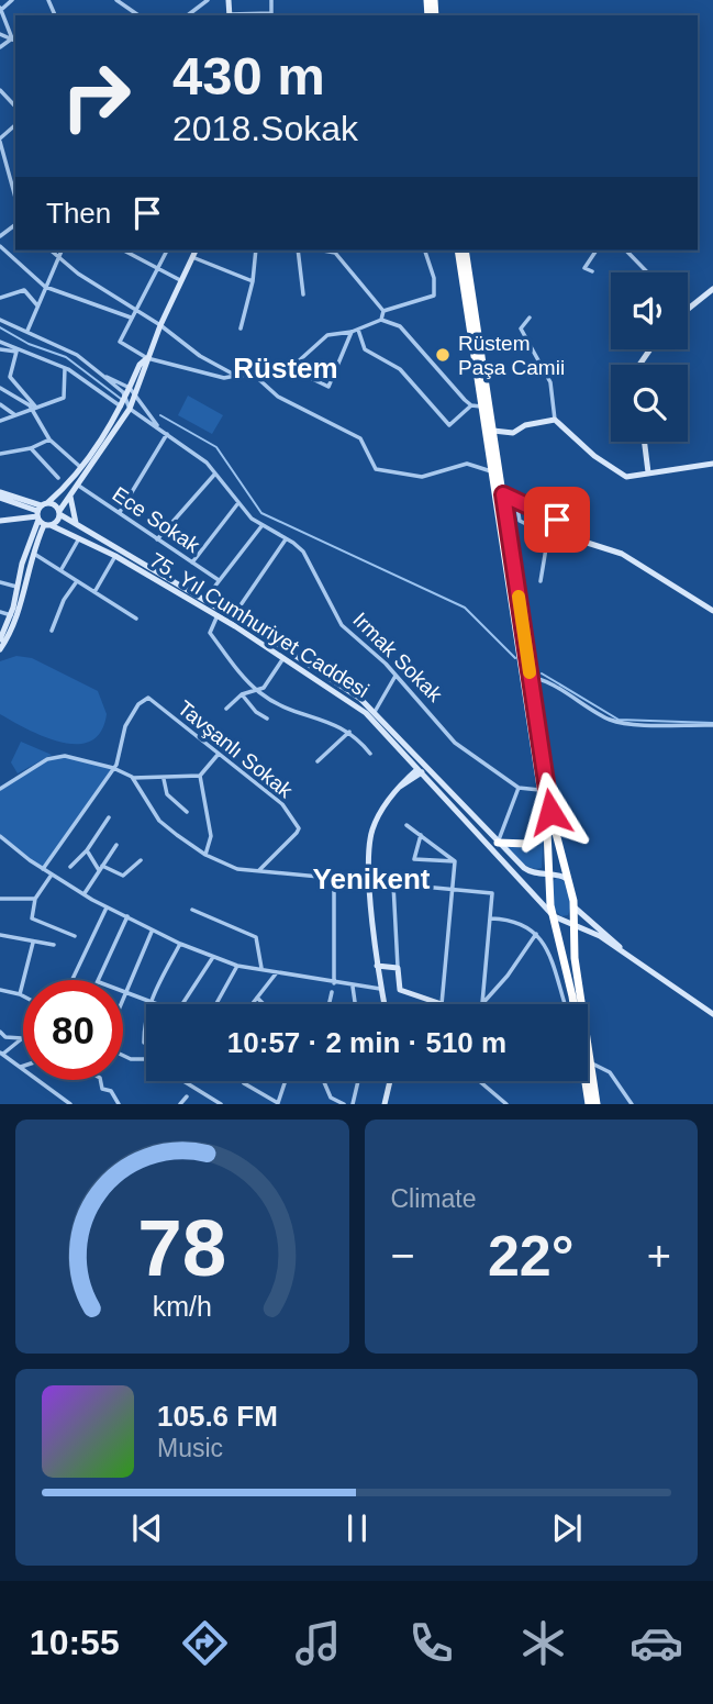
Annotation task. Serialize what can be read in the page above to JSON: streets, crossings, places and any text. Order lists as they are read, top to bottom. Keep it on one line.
{"streets":{"street":["Ece Sokak","75. Yıl Cumhuriyet Caddesi","Irmak Sokak","Tavşanlı Sokak"]},"districts":["Rüstem","Yenikent"],"places":["Rüstem Paşa Camii"],"page":{"turn":["430 m","2018.Sokak"],"then":"Then","limit":"80","trip":"10:57 · 2 min · 510 m","tile":"Climate","heat":["−","22°","+"],"song":["105.6 FM","Music"],"tabs":"10:55","gauge":["78","km/h"]}}
